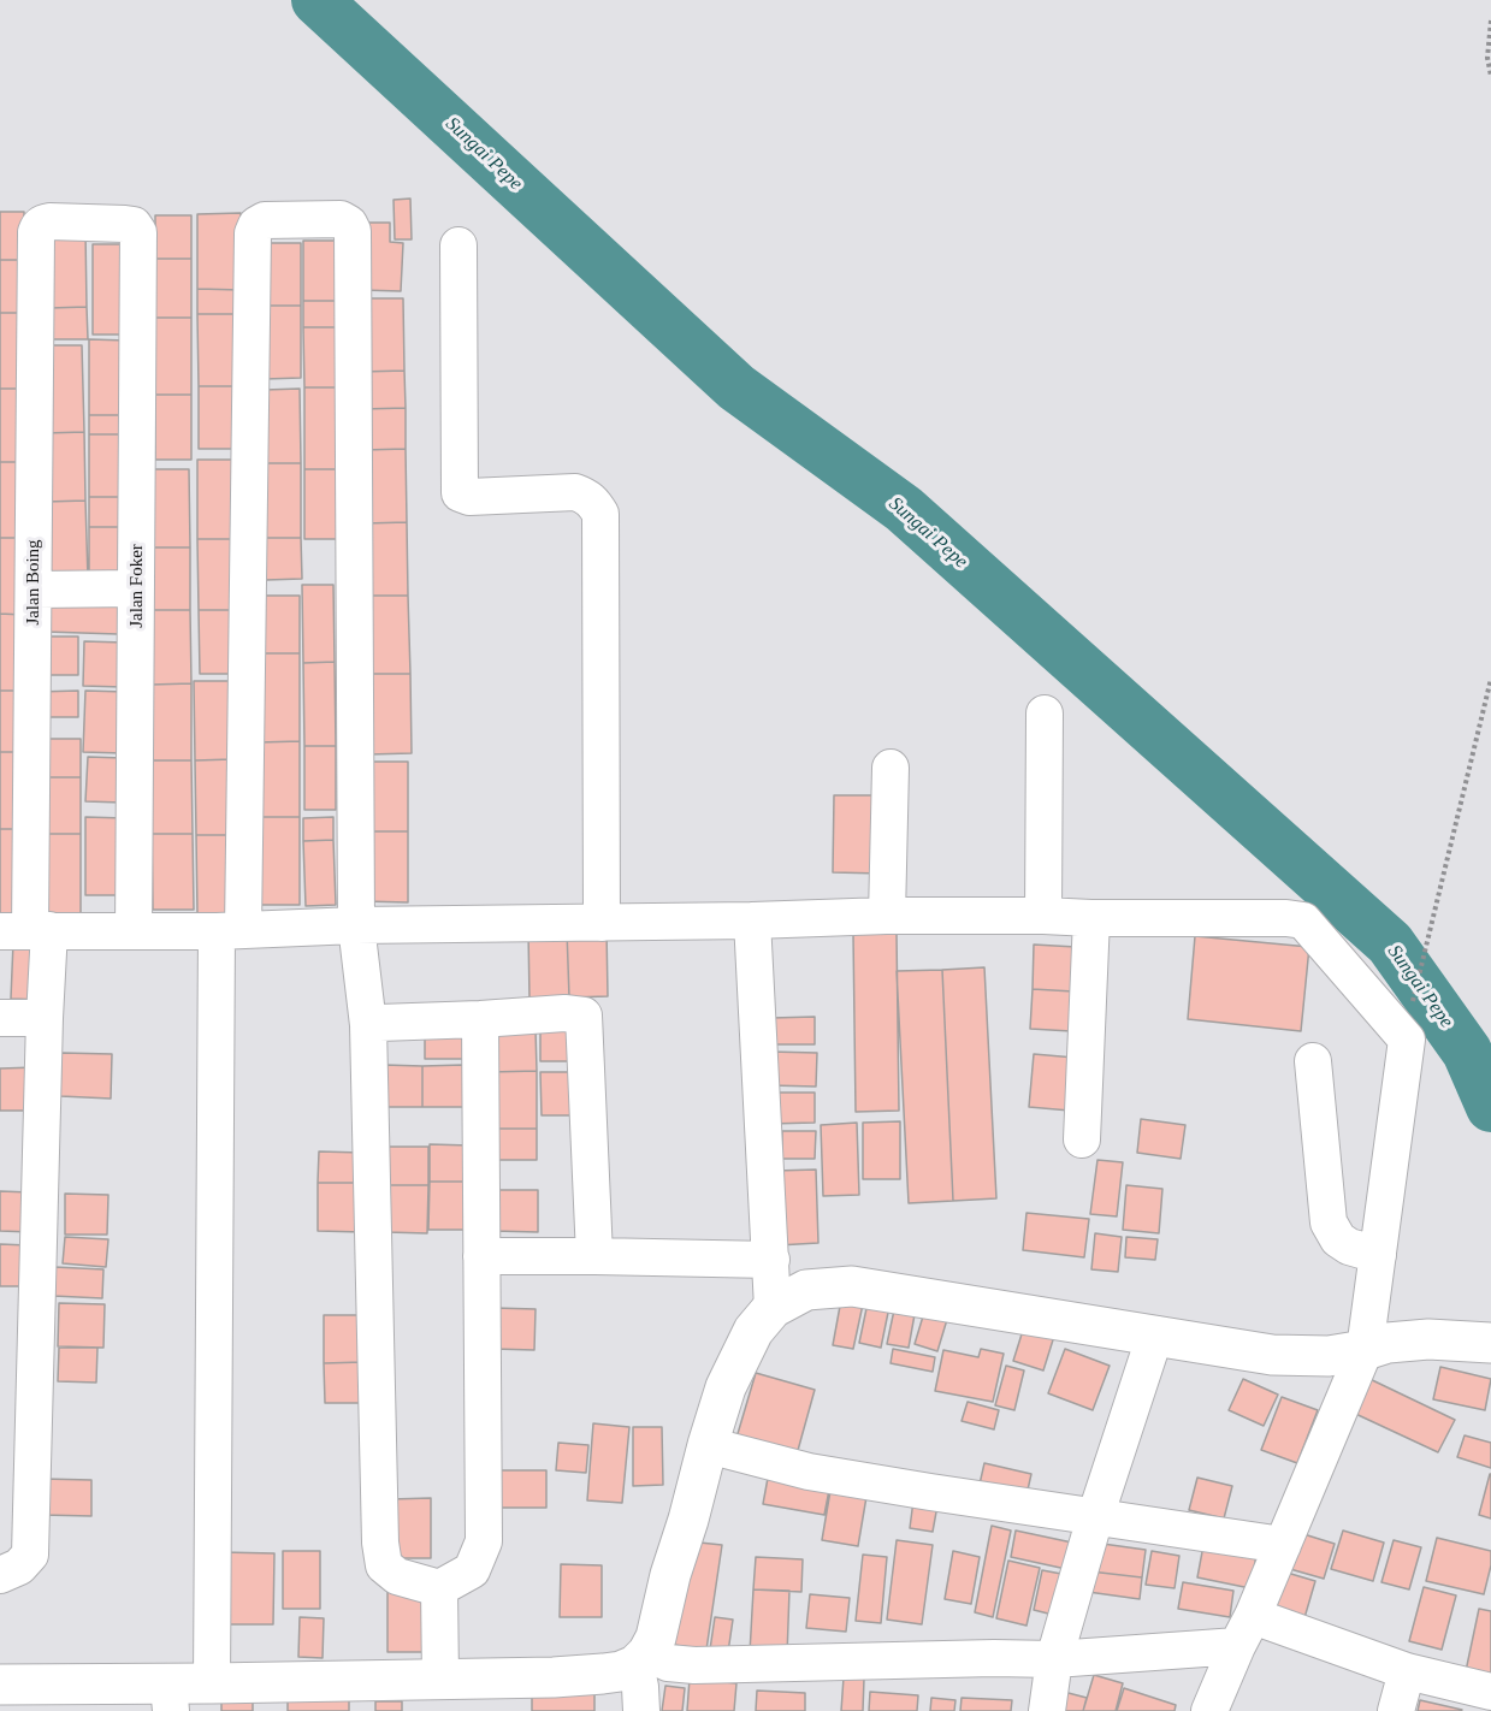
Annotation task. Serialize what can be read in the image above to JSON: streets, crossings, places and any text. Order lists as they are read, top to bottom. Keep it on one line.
{"streets":{"street":["Jalan Boing","Jalan Foker"]},"crossings":[["Jalan Boing","Jalan Foker"]],"water":["Sungai Pepe"]}
